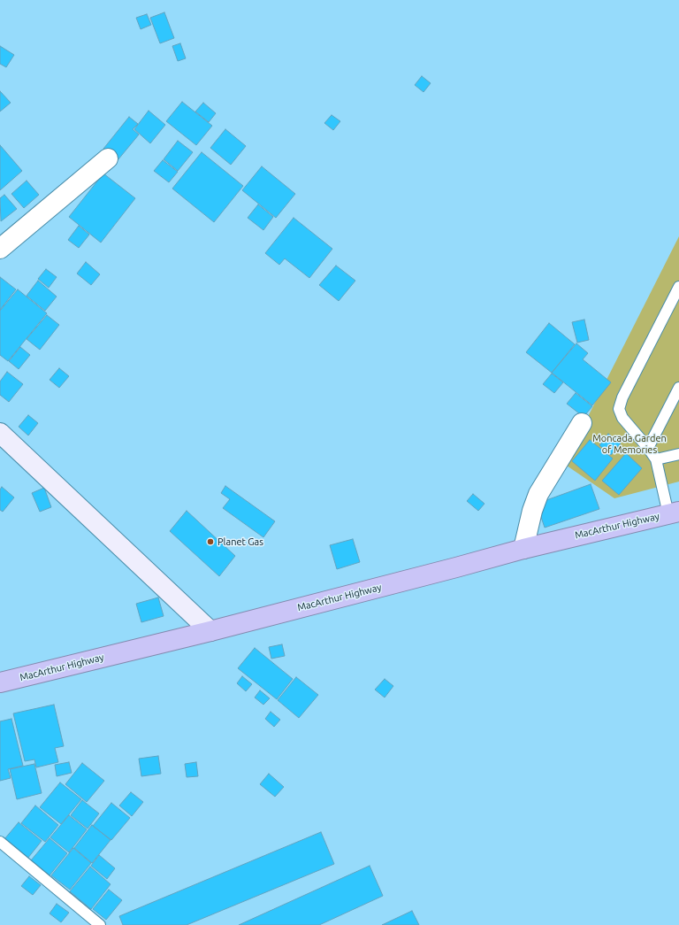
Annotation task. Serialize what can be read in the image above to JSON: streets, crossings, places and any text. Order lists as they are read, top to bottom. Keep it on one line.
{"streets":{"highway":["MacArthur Highway"]},"parks":["Moncada Garden of Memories"],"places":["Planet Gas"]}
